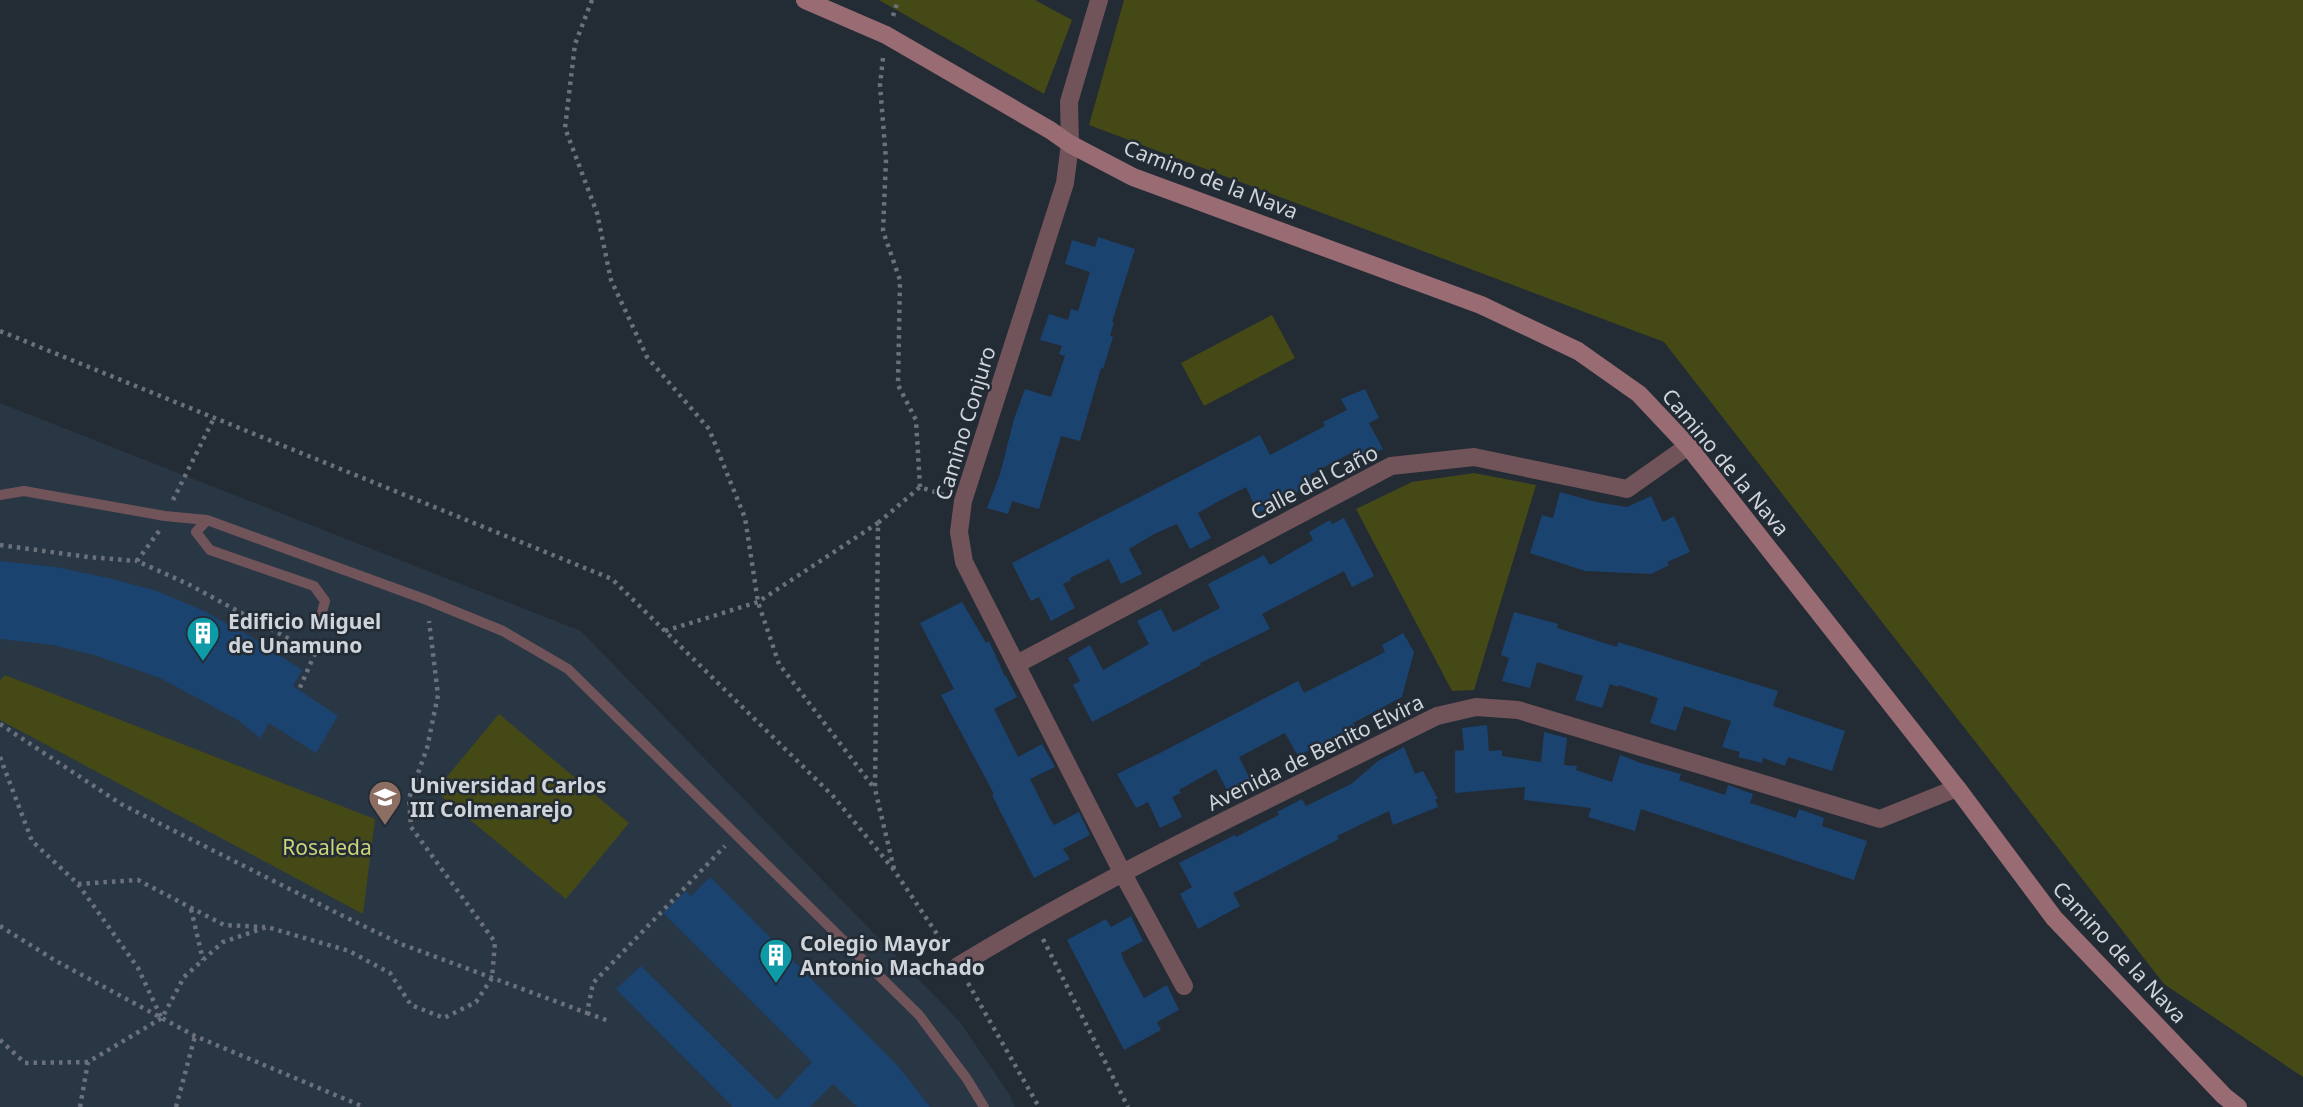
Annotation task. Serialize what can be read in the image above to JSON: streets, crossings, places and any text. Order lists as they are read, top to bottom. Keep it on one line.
{"streets":{"street":["Camino de la Nava","Camino Conjuro","Calle del Caño","Avenida de Benito Elvira"]},"crossings":[["Camino de la Nava","Camino Conjuro"],["Camino de la Nava","Calle del Caño"],["Camino de la Nava","Avenida de Benito Elvira"],["Camino Conjuro","Calle del Caño"],["Camino Conjuro","Avenida de Benito Elvira"]],"parks":["Rosaleda"],"places":{"building":["Edificio Miguel de Unamuno","Colegio Mayor Antonio Machado"],"school or university":["Universidad Carlos III Colmenarejo"]}}
